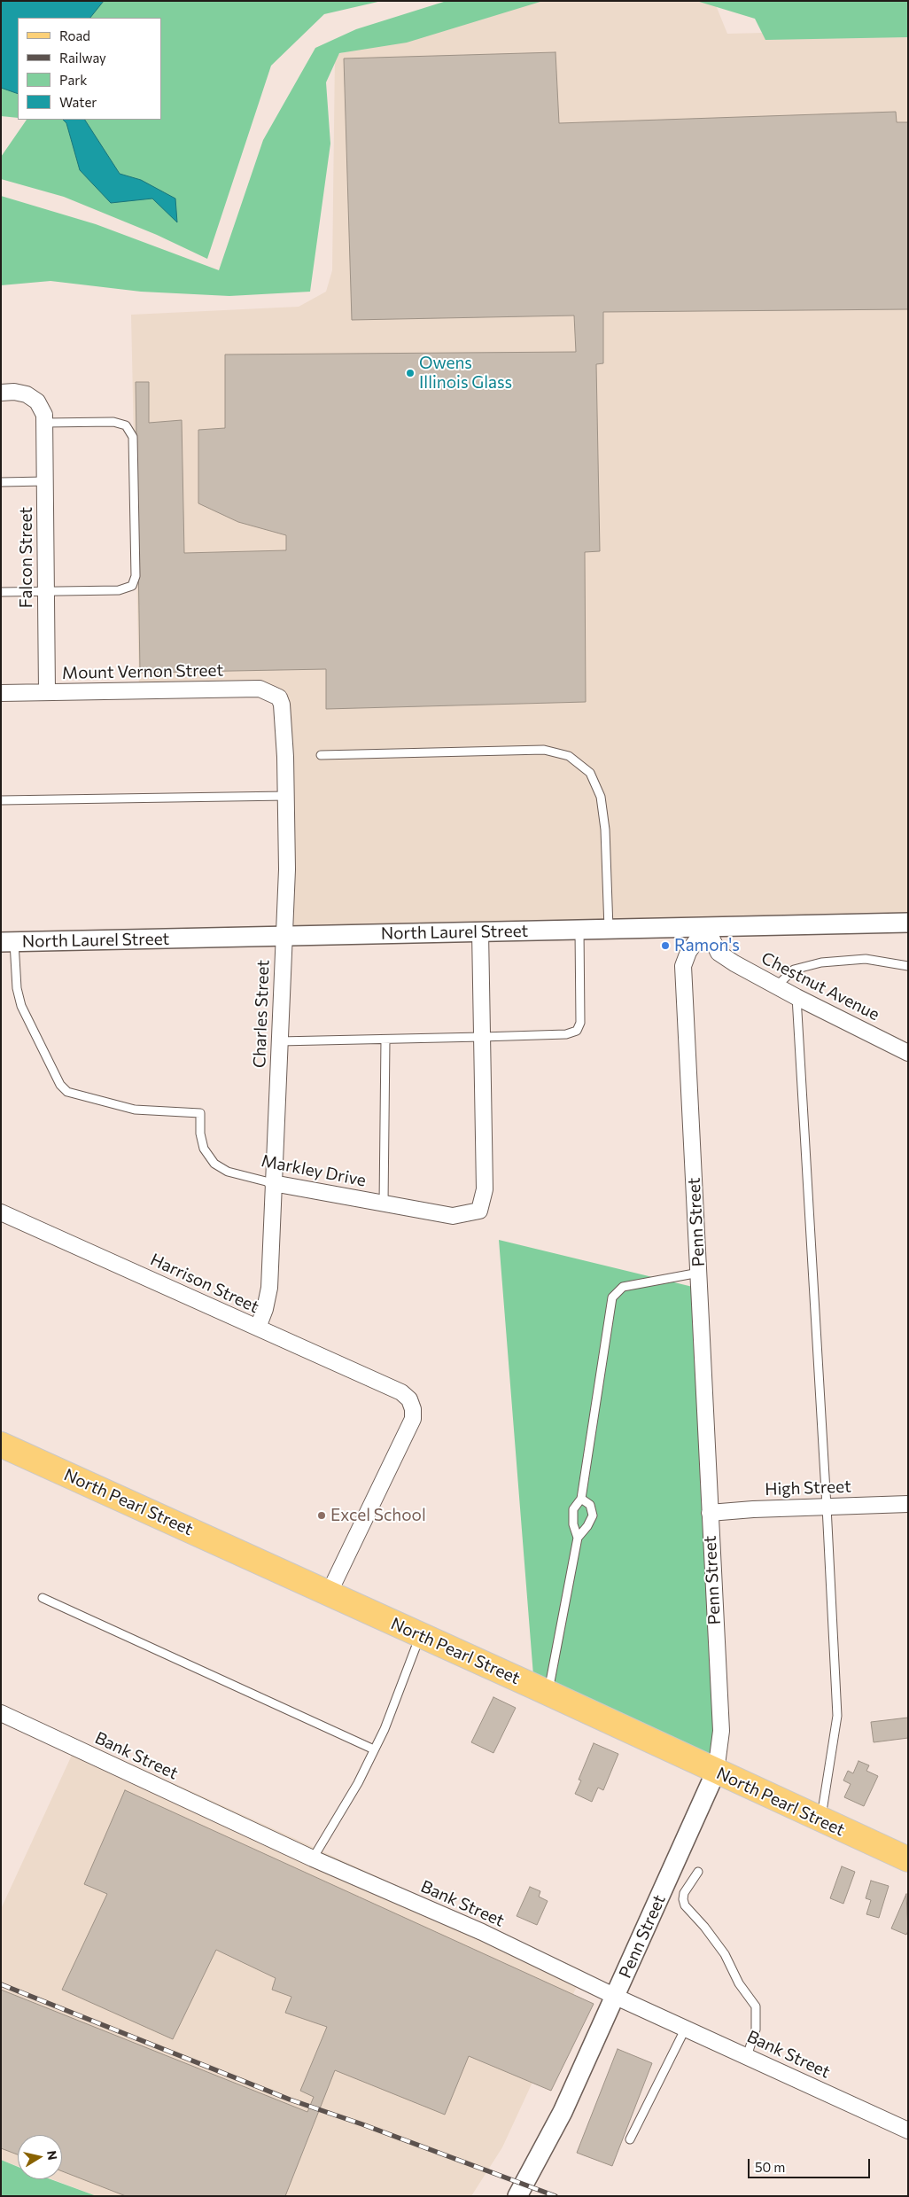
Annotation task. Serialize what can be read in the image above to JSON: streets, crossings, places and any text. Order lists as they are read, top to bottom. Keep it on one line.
{"streets":{"main road":["North Pearl Street"],"street":["Falcon Street","Mount Vernon Street","North Laurel Street","Chestnut Avenue","Charles Street","Markley Drive","Penn Street","Harrison Street","High Street","Bank Street"]},"crossings":[["Falcon Street","Mount Vernon Street"],["Mount Vernon Street","Charles Street"],["North Laurel Street","Chestnut Avenue"],["North Laurel Street","Charles Street"],["North Laurel Street","Markley Drive"],["North Laurel Street","Penn Street"],["Chestnut Avenue","Penn Street"],["Charles Street","Markley Drive"],["Charles Street","Harrison Street"],["Penn Street","High Street"],["Penn Street","North Pearl Street"],["Penn Street","Bank Street"],["Harrison Street","North Pearl Street"]],"places":["Owens Illinois Glass","Ramon's","Excel School"],"legend":["Road","Railway","Park","Water"],"scale_bar":"50 m","north":"right"}
